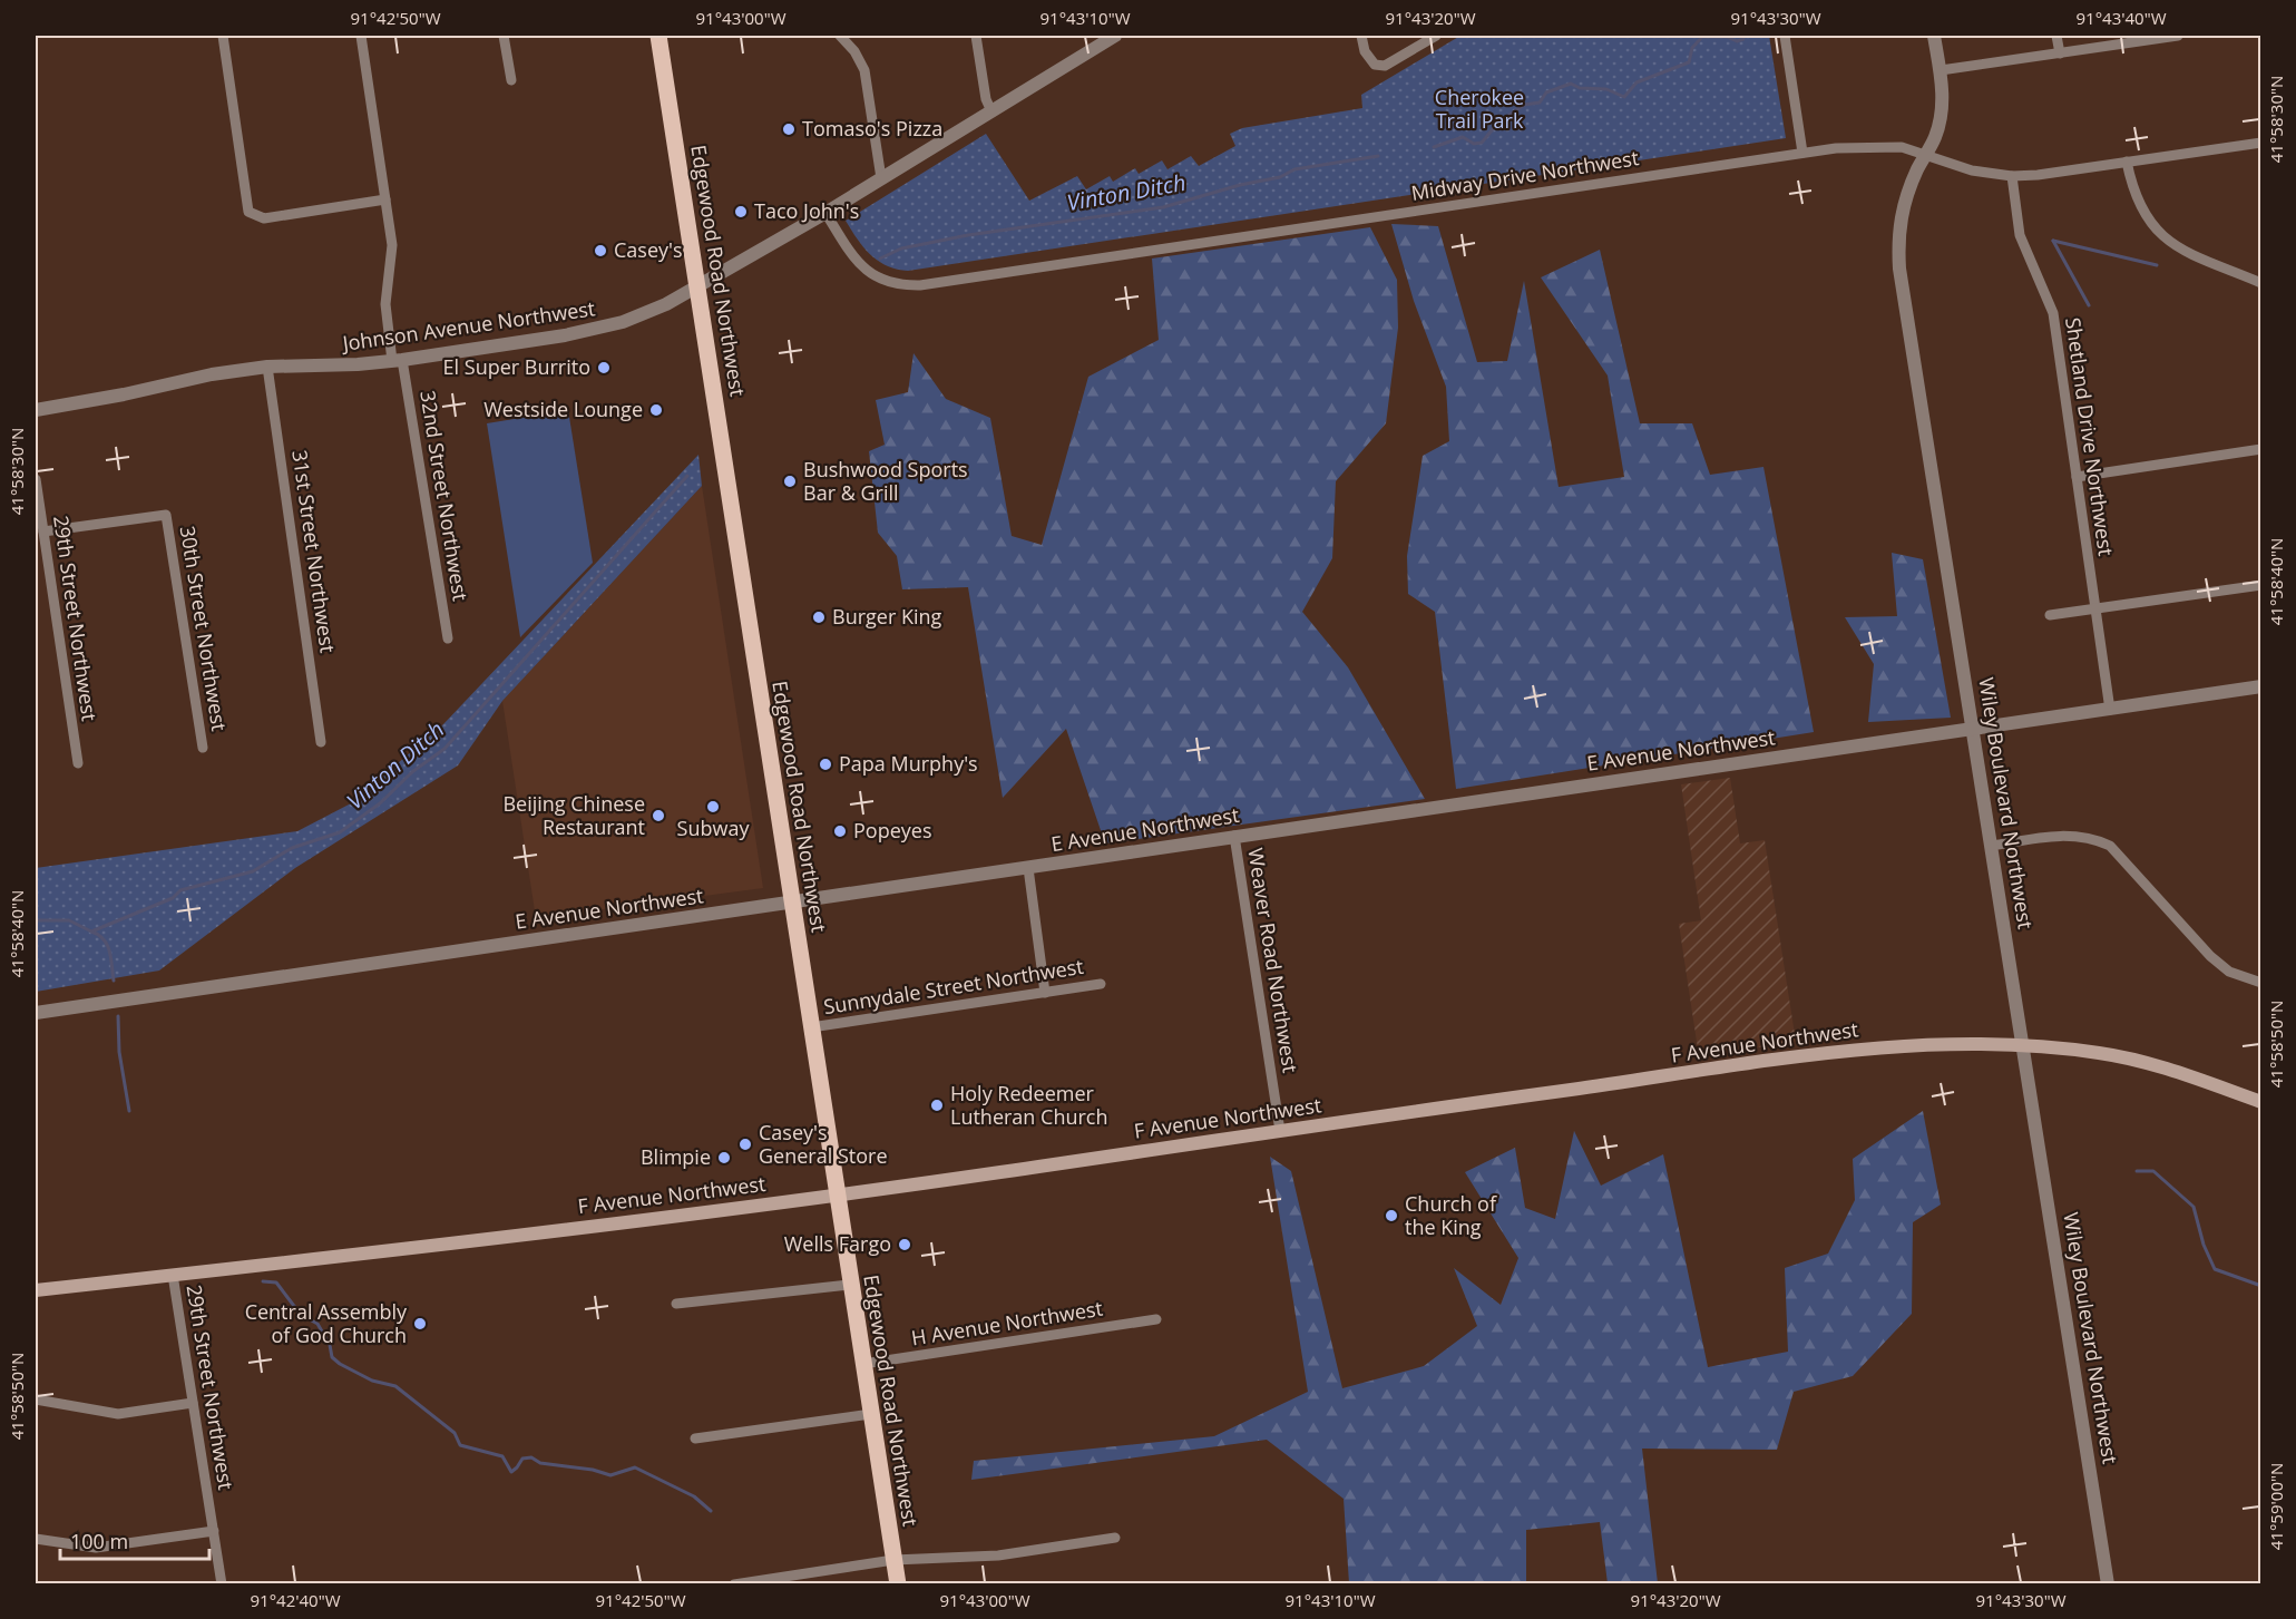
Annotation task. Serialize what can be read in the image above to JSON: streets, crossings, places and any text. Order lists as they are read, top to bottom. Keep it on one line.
{"streets":{"main road":["Edgewood Road Northwest","F Avenue Northwest"],"street":["Midway Drive Northwest","Johnson Avenue Northwest","Shetland Drive Northwest","32nd Street Northwest","31st Street Northwest","29th Street Northwest","30th Street Northwest","E Avenue Northwest","Wiley Boulevard Northwest","Weaver Road Northwest","Sunnydale Street Northwest","H Avenue Northwest"]},"crossings":[["Midway Drive Northwest","Johnson Avenue Northwest"],["Midway Drive Northwest","Shetland Drive Northwest"],["Midway Drive Northwest","Wiley Boulevard Northwest"],["Edgewood Road Northwest","Johnson Avenue Northwest"],["Edgewood Road Northwest","E Avenue Northwest"],["Edgewood Road Northwest","Sunnydale Street Northwest"],["Edgewood Road Northwest","F Avenue Northwest"],["Edgewood Road Northwest","H Avenue Northwest"],["Johnson Avenue Northwest","32nd Street Northwest"],["Johnson Avenue Northwest","31st Street Northwest"],["Shetland Drive Northwest","E Avenue Northwest"],["29th Street Northwest","30th Street Northwest"],["29th Street Northwest","F Avenue Northwest"],["E Avenue Northwest","Wiley Boulevard Northwest"],["E Avenue Northwest","Weaver Road Northwest"],["Wiley Boulevard Northwest","F Avenue Northwest"],["Weaver Road Northwest","F Avenue Northwest"]],"water":["Vinton Ditch"],"parks":["Cherokee Trail Park"],"places":["Tomaso's Pizza","Taco John's","Casey's","El Super Burrito","Westside Lounge","Bushwood Sports Bar & Grill","Burger King","Papa Murphy's","Subway","Beijing Chinese Restaurant","Popeyes","Holy Redeemer Lutheran Church","Casey's General Store","Blimpie","Church of the King","Wells Fargo","Central Assembly of God Church"],"scale_bar":"100 m","coordinates":["91°42'50\"W","91°43'00\"W","91°43'10\"W","91°43'20\"W","91°43'30\"W","91°43'40\"W","41°58'30\"N","41°58'40\"N","41°58'50\"N","41°59'00\"N","91°42'40\"W"]}
